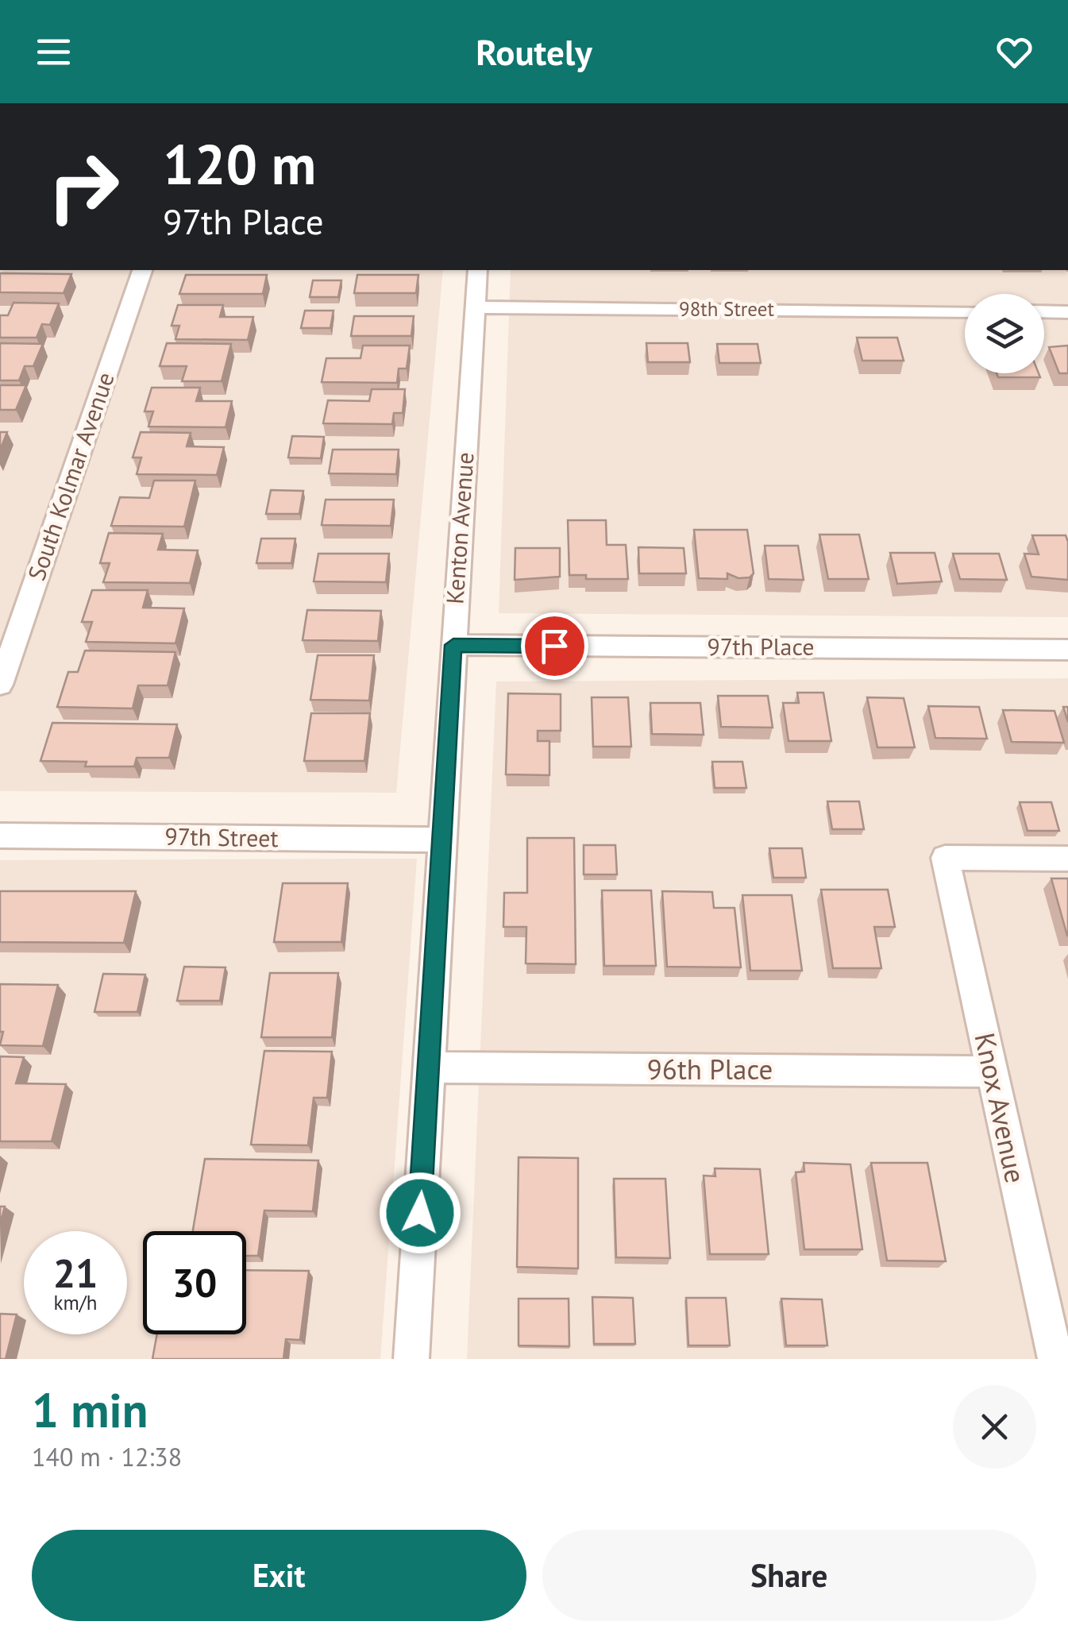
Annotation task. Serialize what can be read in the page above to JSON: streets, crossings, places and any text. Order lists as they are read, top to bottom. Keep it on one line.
{"streets":{"street":["98th Street","South Kolmar Avenue","Kenton Avenue","97th Place","97th Street","96th Place","Knox Avenue"]},"crossings":[["98th Street","Kenton Avenue"],["Kenton Avenue","97th Place"],["Kenton Avenue","97th Street"],["Kenton Avenue","96th Place"],["96th Place","Knox Avenue"]],"page":{"header":"Routely","turn":["120 m","97th Place"],"speed":"21 km/h","limit":"30","heading":["1 min","140 m · 12:38"],"buttons":["Exit","Share"]}}
